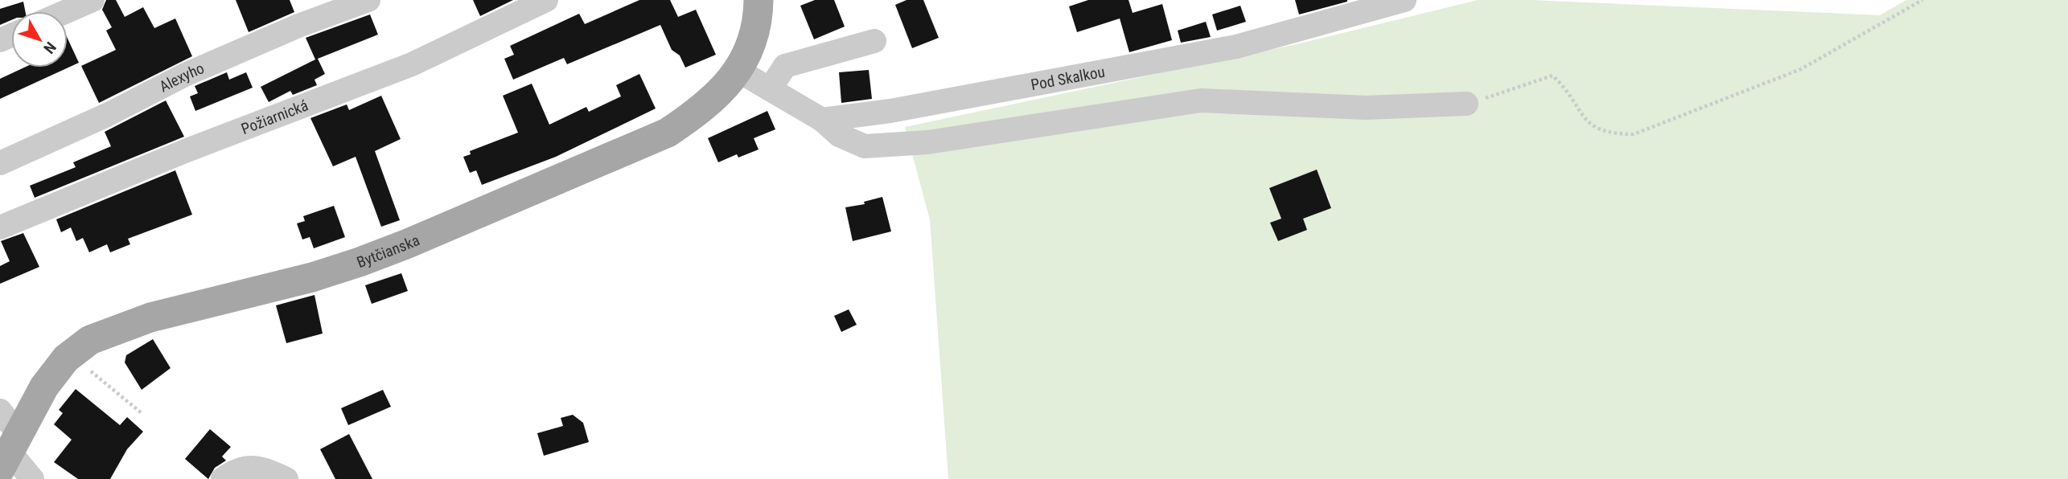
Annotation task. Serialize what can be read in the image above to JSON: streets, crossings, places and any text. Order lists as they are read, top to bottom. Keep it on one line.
{"streets":{"main road":["Bytčianska"],"street":["Alexyho","Pod Skalkou","Požiarnická"]},"north":"bottom right"}
